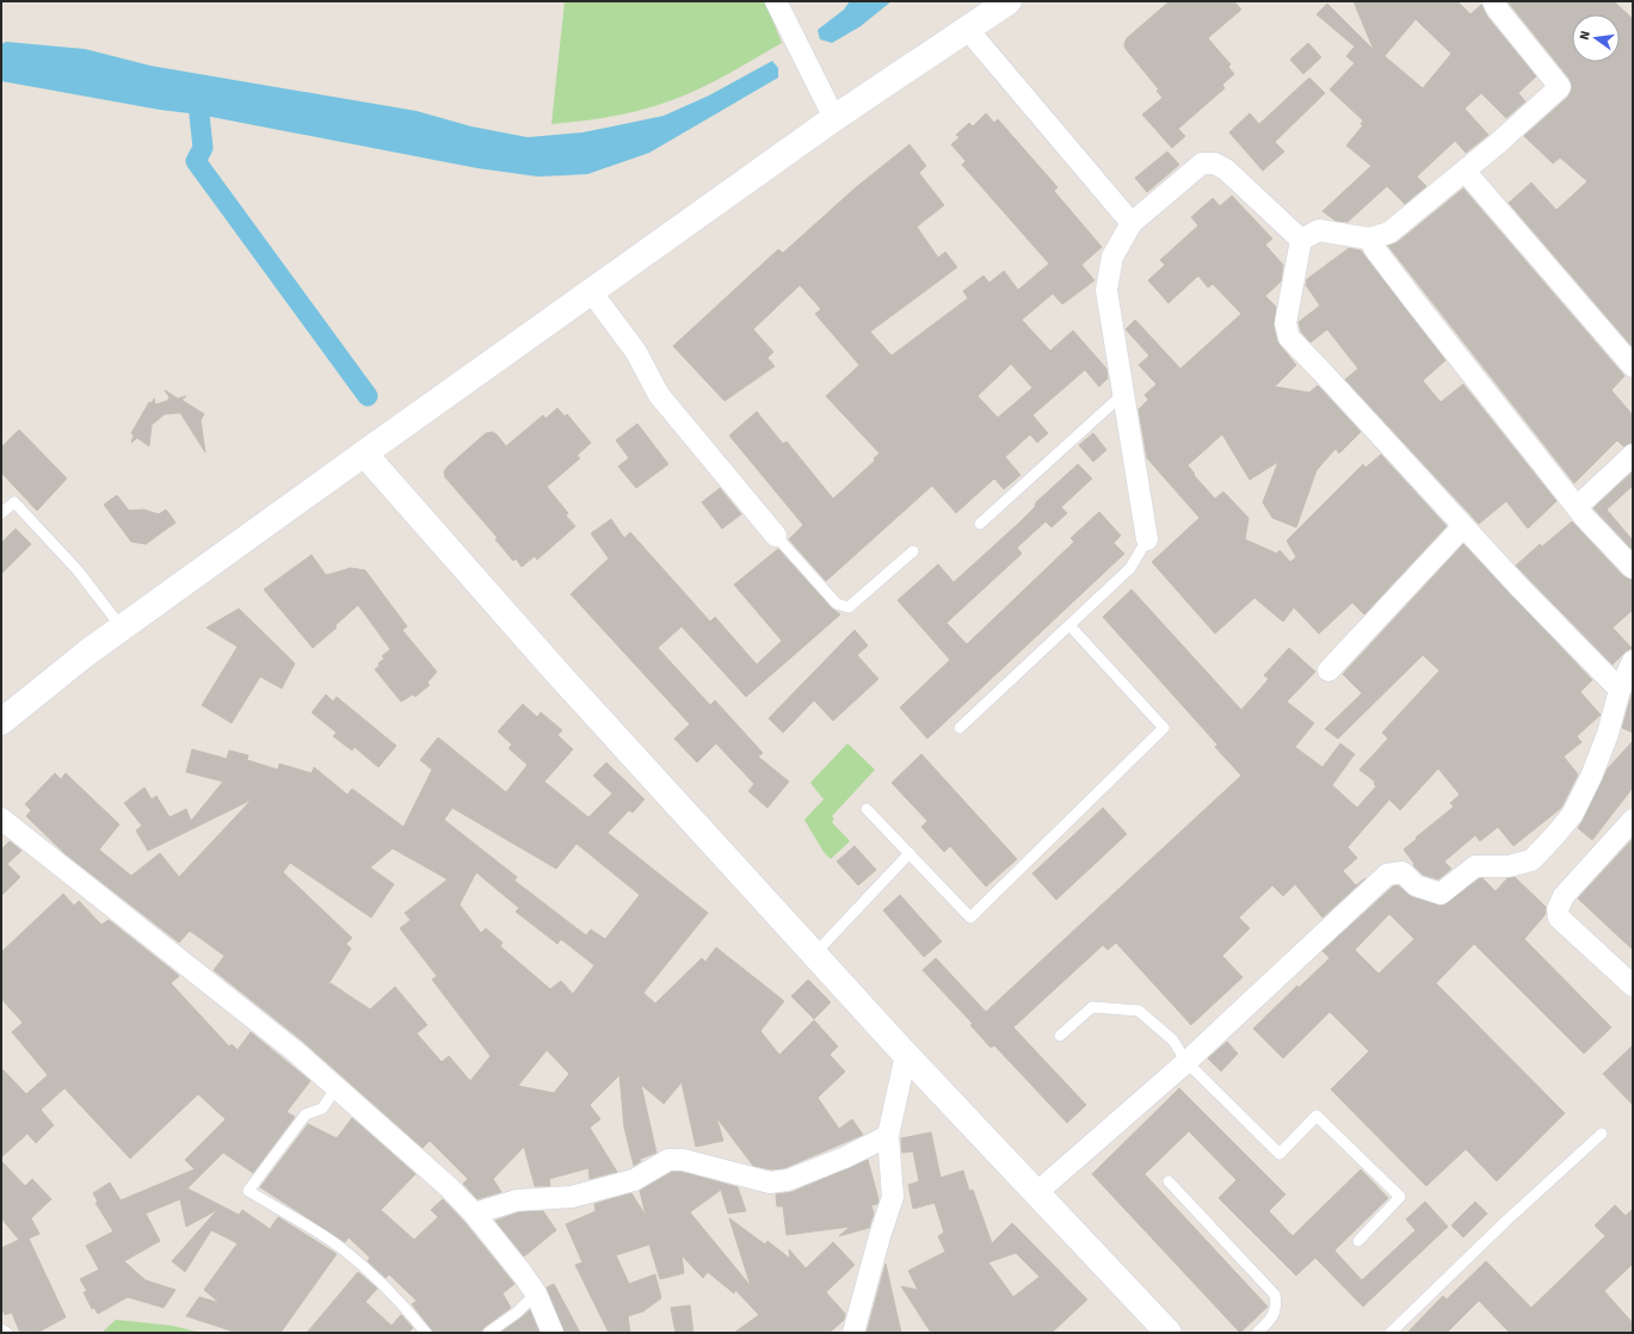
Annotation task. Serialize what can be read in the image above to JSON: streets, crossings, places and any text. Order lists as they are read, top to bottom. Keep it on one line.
{"north":"left"}
